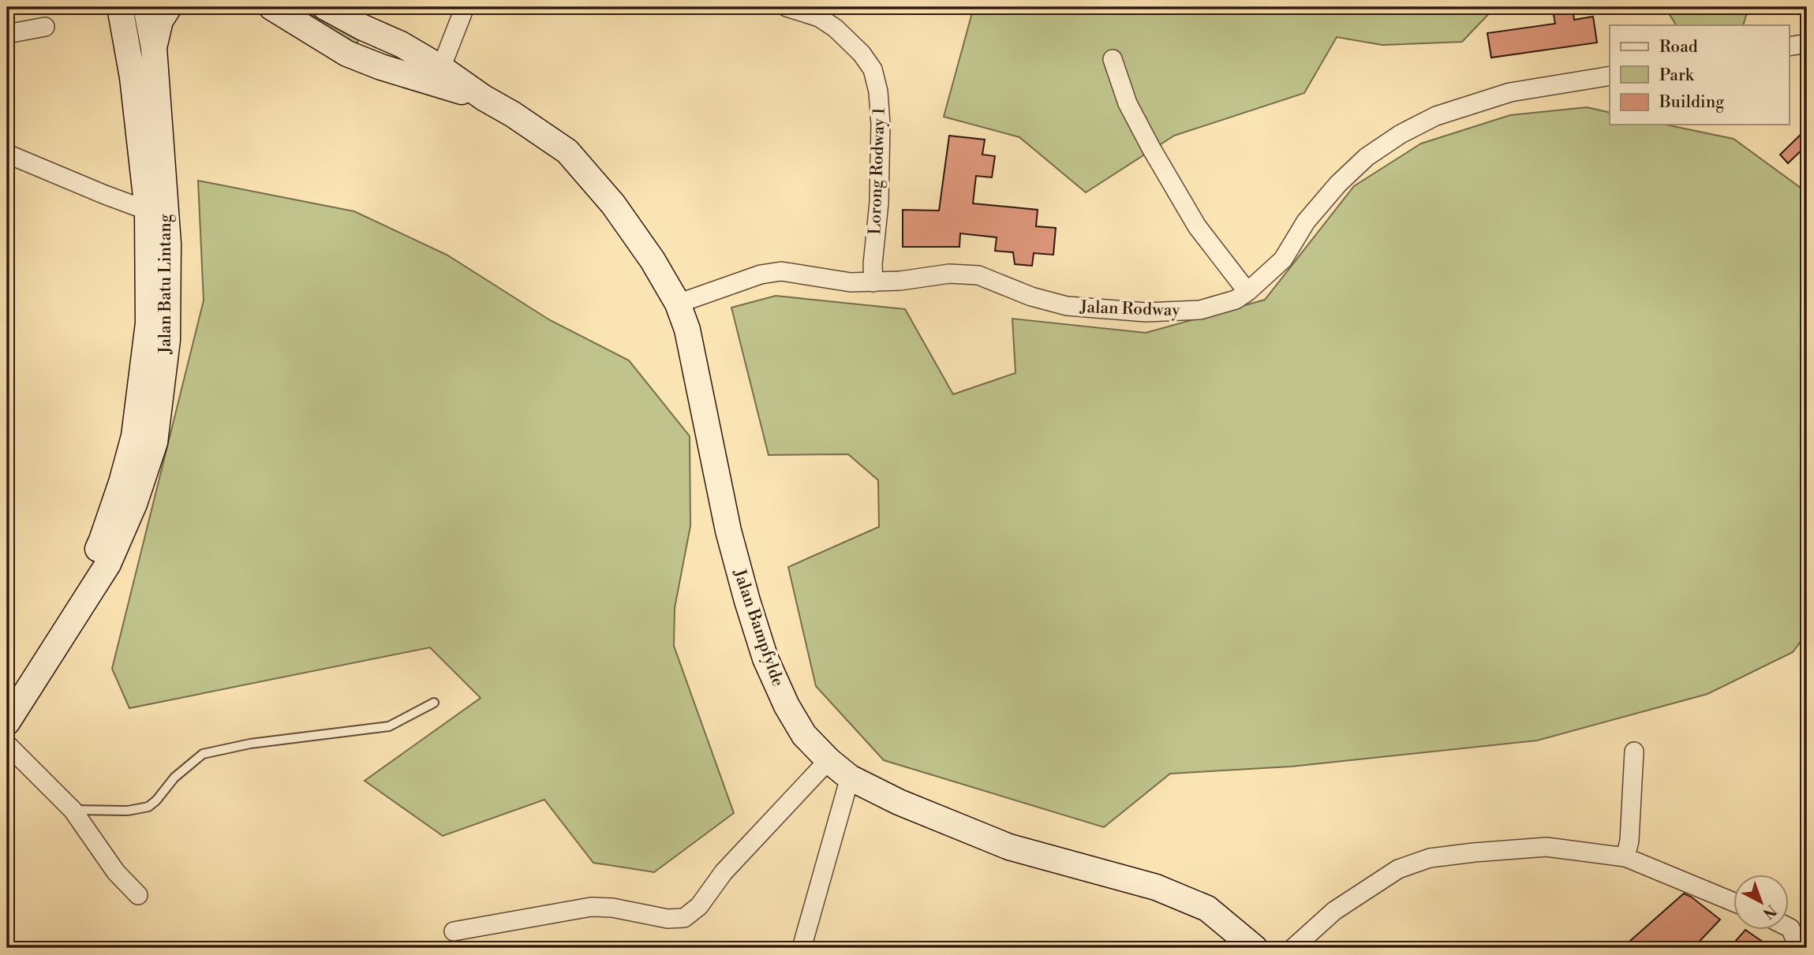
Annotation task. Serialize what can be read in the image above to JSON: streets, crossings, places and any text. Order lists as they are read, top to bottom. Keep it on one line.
{"streets":{"street":["Lorong Rodway 1","Jalan Batu Lintang","Jalan Rodway","Jalan Bampfylde"]},"crossings":[["Lorong Rodway 1","Jalan Rodway"],["Jalan Rodway","Jalan Bampfylde"]],"legend":["Road","Park","Building"],"north":"bottom right"}
